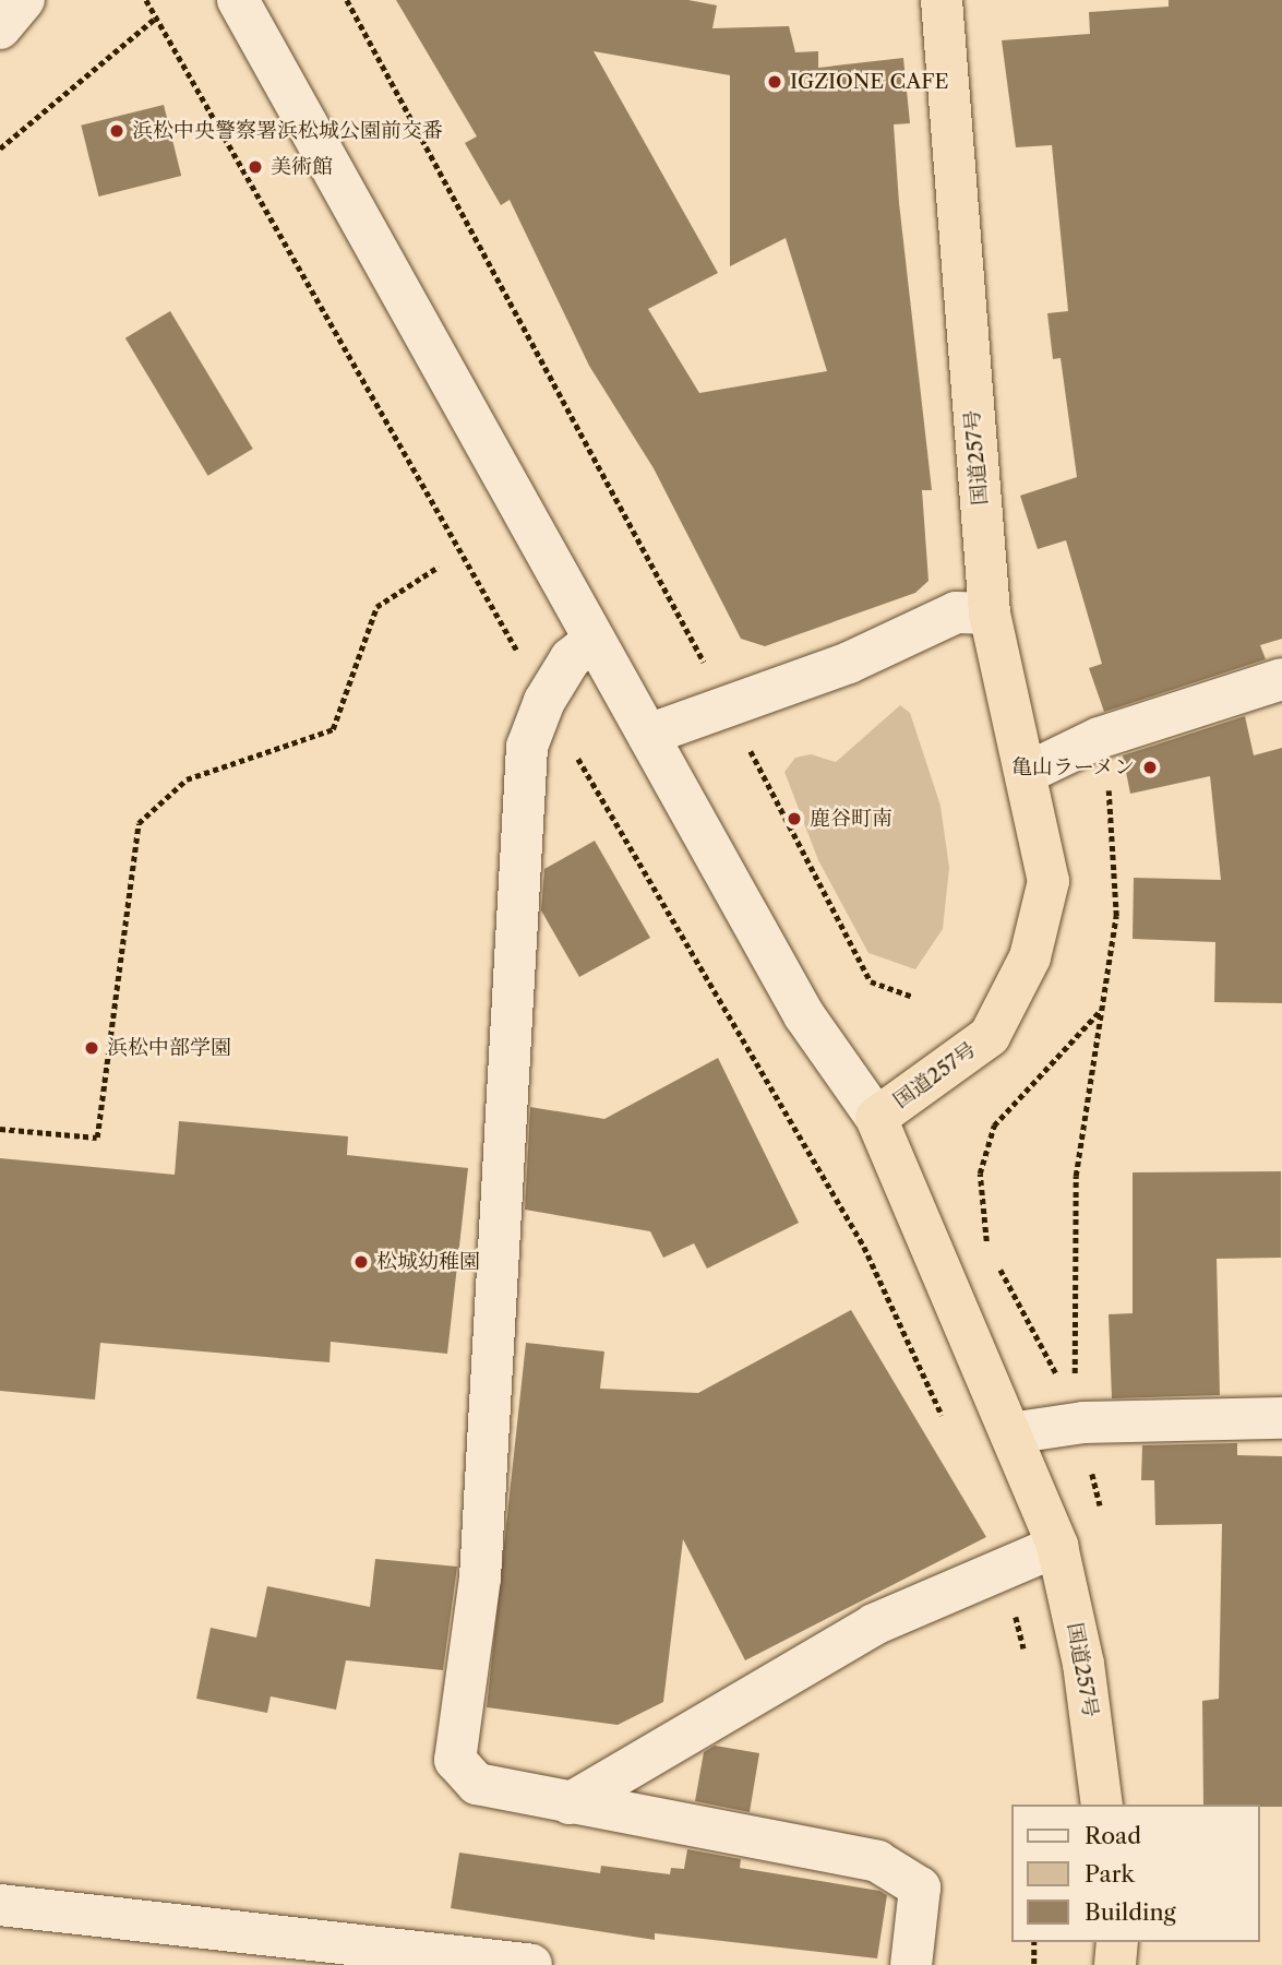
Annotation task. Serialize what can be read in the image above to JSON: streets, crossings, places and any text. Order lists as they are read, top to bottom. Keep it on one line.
{"streets":{"highway":["国道257号"]},"places":["IGZIONE CAFE","浜松中央警察署浜松城公園前交番","美術館","亀山ラーメン","鹿谷町南","浜松中部学園","松城幼稚園"],"legend":["Road","Park","Building"]}
